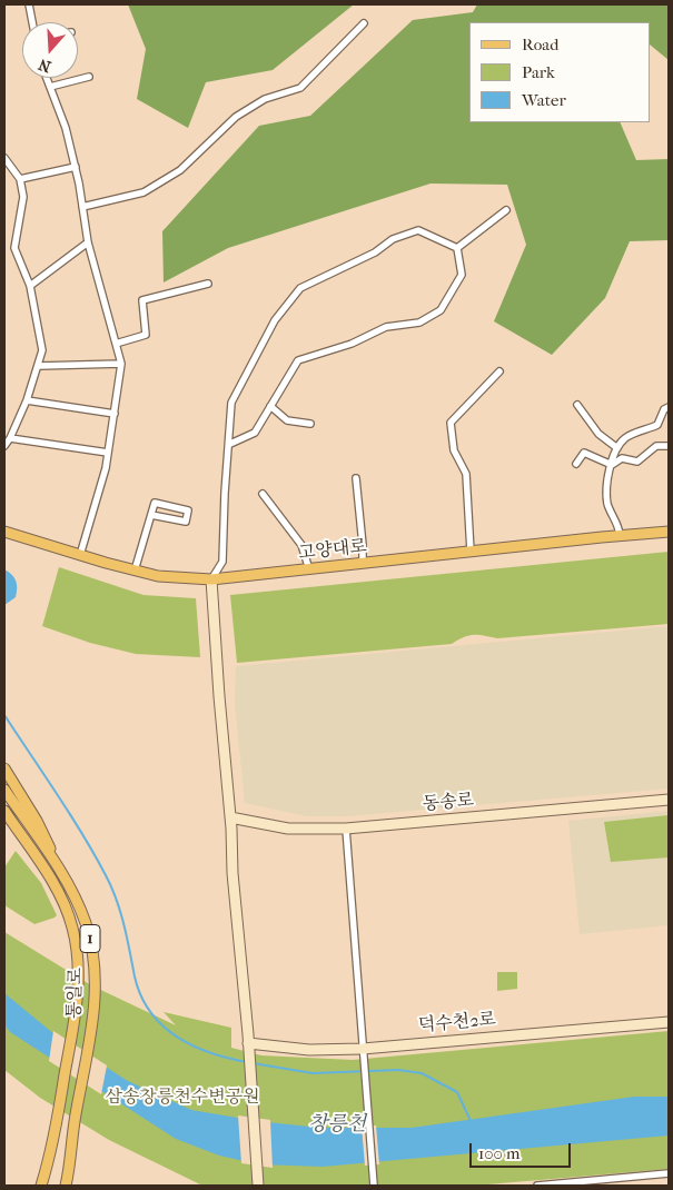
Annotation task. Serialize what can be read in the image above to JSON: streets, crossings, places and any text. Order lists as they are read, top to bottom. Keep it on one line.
{"streets":{"main road":["고양대로","1","통일로"],"street":["동송로","덕수천2로"]},"water":["창릉천"],"parks":["삼송창릉천수변공원"],"legend":["Road","Park","Water"],"scale_bar":"100 m","north":"bottom"}
